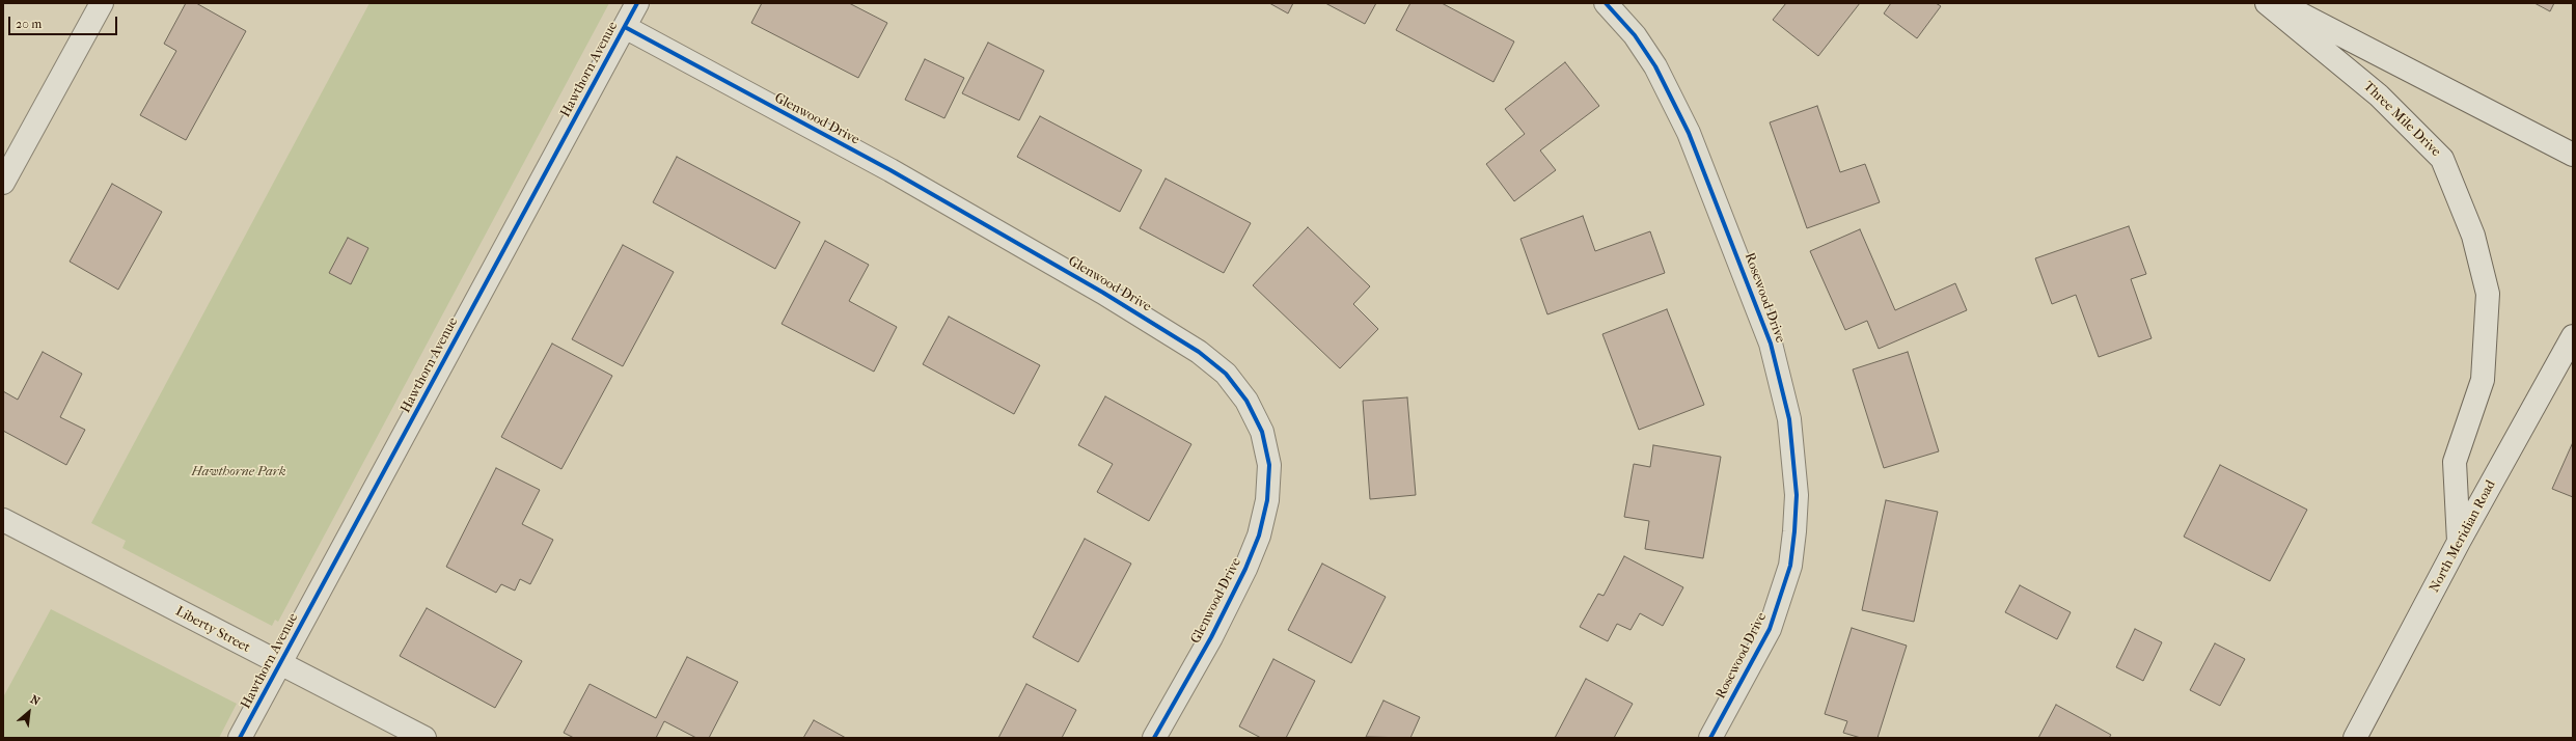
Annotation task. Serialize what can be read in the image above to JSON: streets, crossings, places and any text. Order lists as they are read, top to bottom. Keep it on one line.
{"streets":{"street":["Hawthorn Avenue","Glenwood Drive","Three Mile Drive","Rosewood Drive","North Meridian Road","Liberty Street"]},"crossings":[["Hawthorn Avenue","Glenwood Drive"],["Hawthorn Avenue","Liberty Street"],["Three Mile Drive","North Meridian Road"]],"parks":["Hawthorne Park"],"scale_bar":"20 m","north":"top right"}
